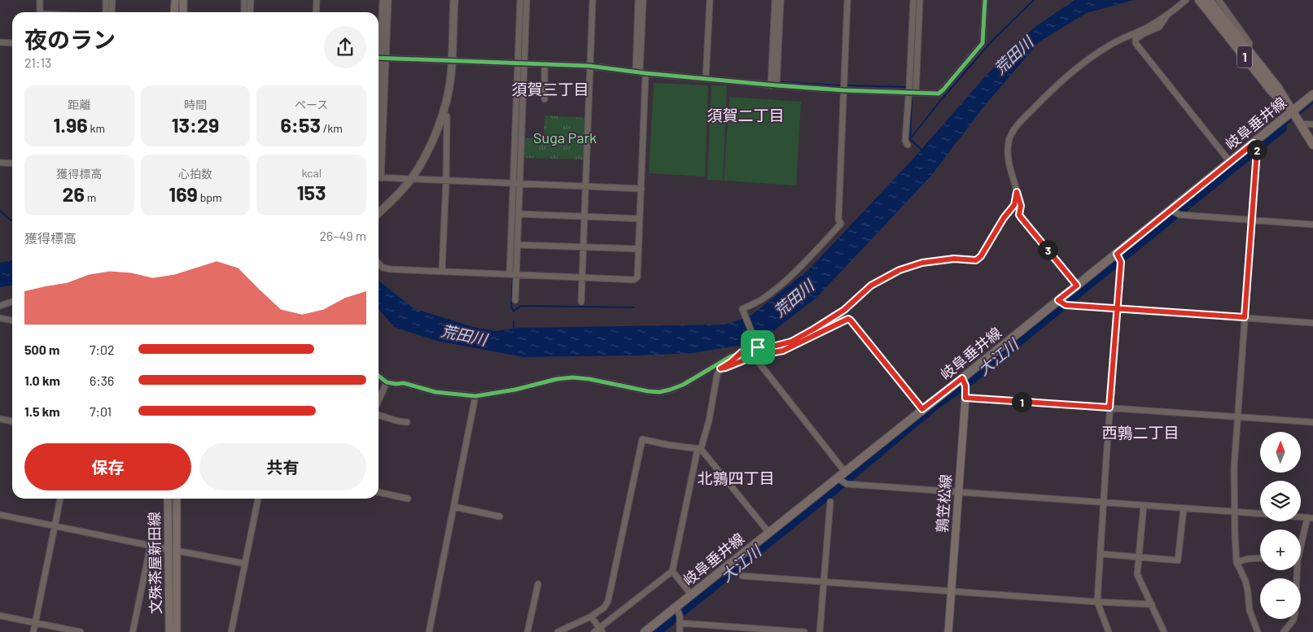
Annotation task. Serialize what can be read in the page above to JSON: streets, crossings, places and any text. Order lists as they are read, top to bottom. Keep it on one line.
{"streets":{"main road":["1","岐阜垂井線","鶉笠松線","文殊茶屋新田線"]},"crossings":[["1","岐阜垂井線"],["岐阜垂井線","鶉笠松線"]],"districts":["須賀三丁目","須賀二丁目","西鶉二丁目","北鶉四丁目"],"water":["荒田川","大江川"],"parks":["Suga Park"],"north":"top","page":{"heading":["夜のラン","21:13"],"stats":[["距離","1.96 km"],["時間","13:29"],["ペース","6:53 /km"],["獲得標高","26 m"],["心拍数","169 bpm"],["kcal","153"]],"pins":["2","3","1"],"chart":["獲得標高","26–49 m"],"list":[{"name":"500 m","note":"7:02"},{"name":"1.0 km","note":"6:36"},{"name":"1.5 km","note":"7:01"}],"map_buttons":["+","−"],"buttons":["保存","共有"]}}
